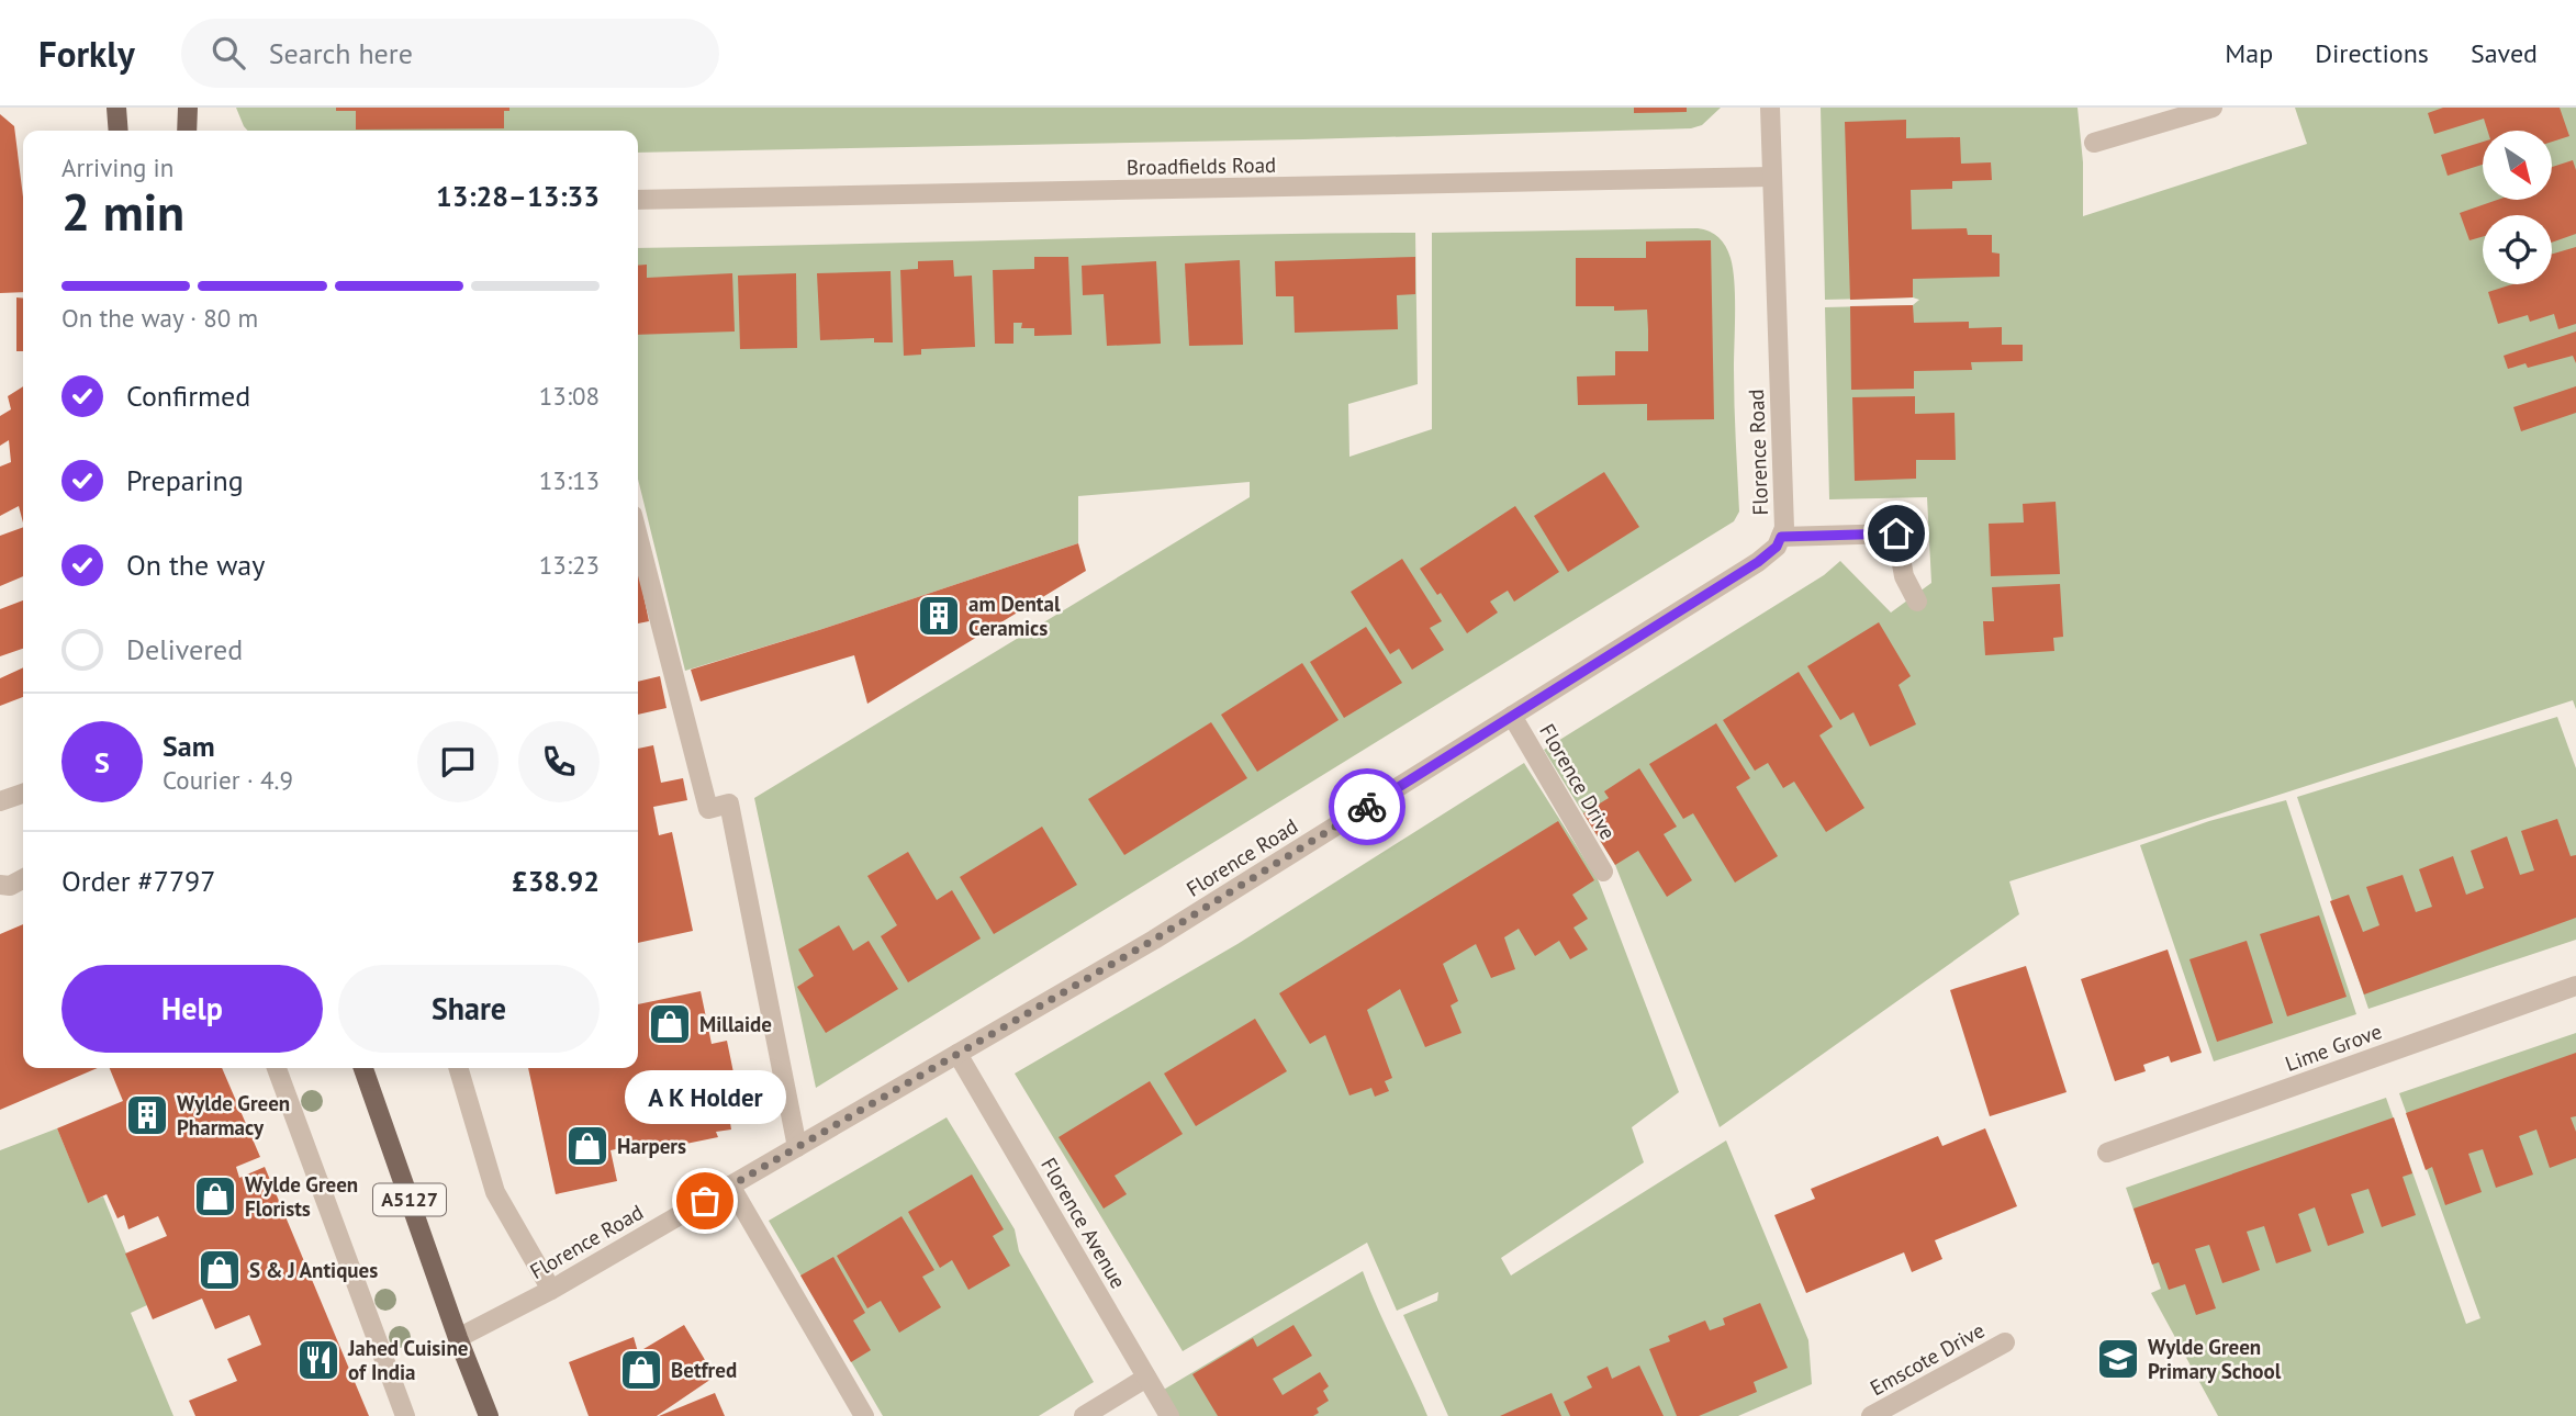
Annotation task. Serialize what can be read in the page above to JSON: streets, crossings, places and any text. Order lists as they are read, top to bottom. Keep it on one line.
{"streets":{"main road":["A5127"],"street":["Broadfields Road","Florence Road","Florence Drive","Lime Grove","Florence Avenue","Emscote Drive"]},"crossings":[["Broadfields Road","Florence Road"],["Florence Road","Florence Drive"],["Florence Road","A5127"],["Florence Road","Florence Avenue"]],"places":{"building":["am Dental Ceramics","Wylde Green Pharmacy"],"shop":["Millaide","Harpers","Wylde Green Florists","S & J Antiques","Betfred"],"other":["A K Holder"],"school or university":["Wylde Green Primary School"],"restaurant":["Jahed Cuisine of India"]},"north":"bottom right","page":{"header":"Forkly","search":"Search here","nav":["Map","Directions","Saved"],"heading":["2 min","Arriving in","13:28–13:33"],"panel":["Sam","Courier · 4.9","Order #7797","£38.92"],"bar":"On the way · 80 m","list":[["Confirmed","13:08"],["Preparing","13:13"],["On the way","13:23"],"Delivered"],"round":"S","buttons":["Help","Share"],"bubble":"A K Holder"}}
